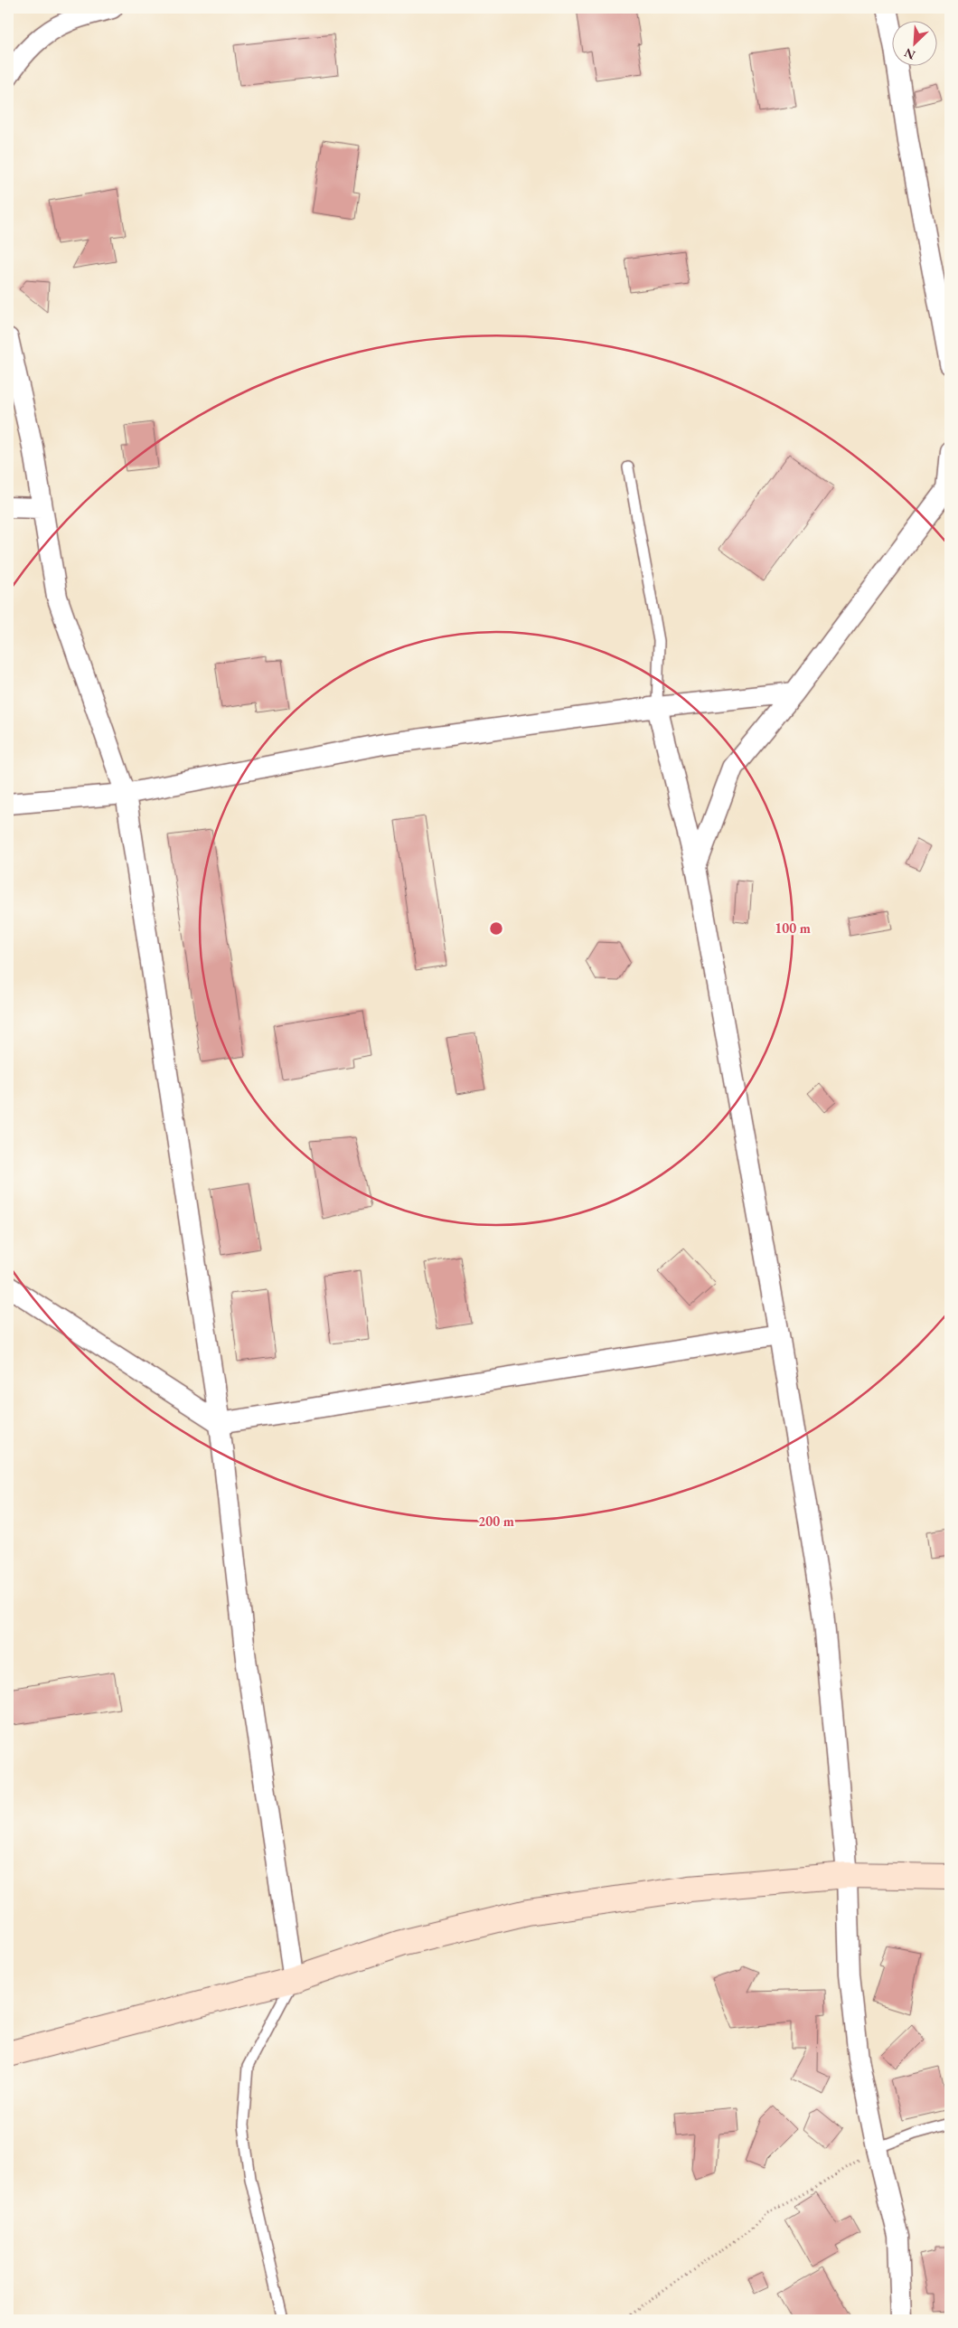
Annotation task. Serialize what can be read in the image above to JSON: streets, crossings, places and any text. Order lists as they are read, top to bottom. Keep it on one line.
{"north":"bottom left","rings":["100 m","200 m"]}
